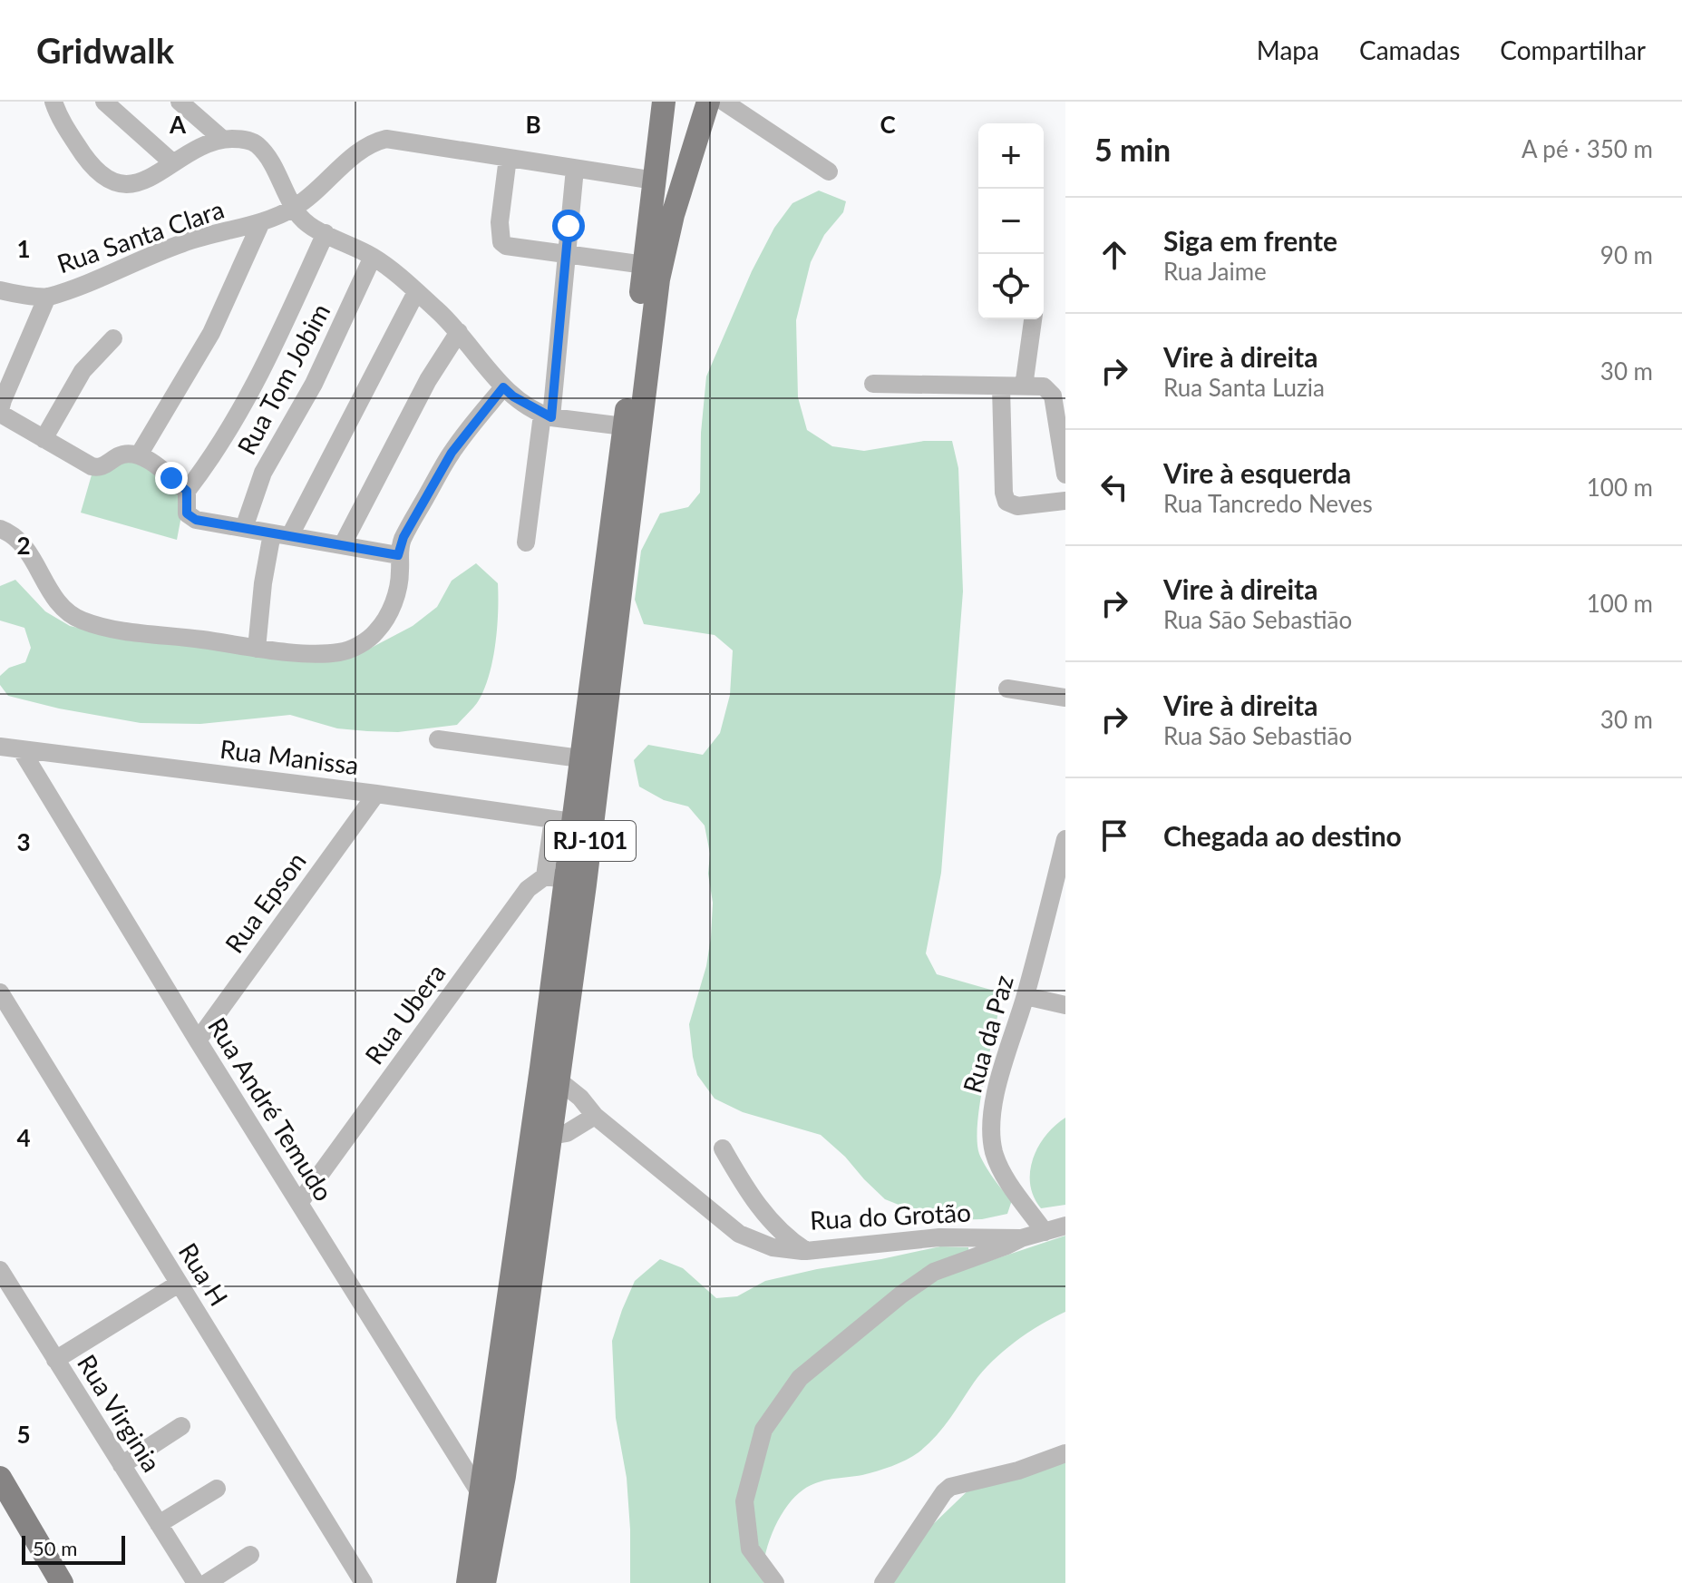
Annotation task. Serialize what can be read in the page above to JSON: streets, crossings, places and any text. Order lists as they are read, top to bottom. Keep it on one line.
{"streets":{"main road":["RJ-101"],"street":["Rua Santa Clara","Rua Tom Jobim","Rua Manissa","Rua Epson","Rua Ubera","Rua da Paz","Rua André Temudo","Rua do Grotão","Rua H","Rua Virginia"]},"crossings":[["Rua Manissa","RJ-101"],["Rua Manissa","Rua Epson"],["Rua Manissa","Rua André Temudo"],["RJ-101","Rua Ubera"],["RJ-101","Rua André Temudo"],["Rua Epson","Rua André Temudo"],["Rua Ubera","Rua André Temudo"],["Rua da Paz","Rua do Grotão"]],"scale_bar":"50 m","page":{"header":"Gridwalk","nav":["Mapa","Camadas","Compartilhar"],"heading":["5 min","A pé · 350 m"],"map_buttons":["+","−"],"list":[["Siga em frente","Rua Jaime","90 m"],["Vire à direita","Rua Santa Luzia","30 m"],["Vire à esquerda","Rua Tancredo Neves","100 m"],["Vire à direita","Rua Sāo Sebastiāo","100 m"],["Vire à direita","Rua Sāo Sebastiāo","30 m"],"Chegada ao destino"],"scale":"50 m"},"grid":{"columns":["A","B","C"],"rows":["1","2","3","4","5"]}}
